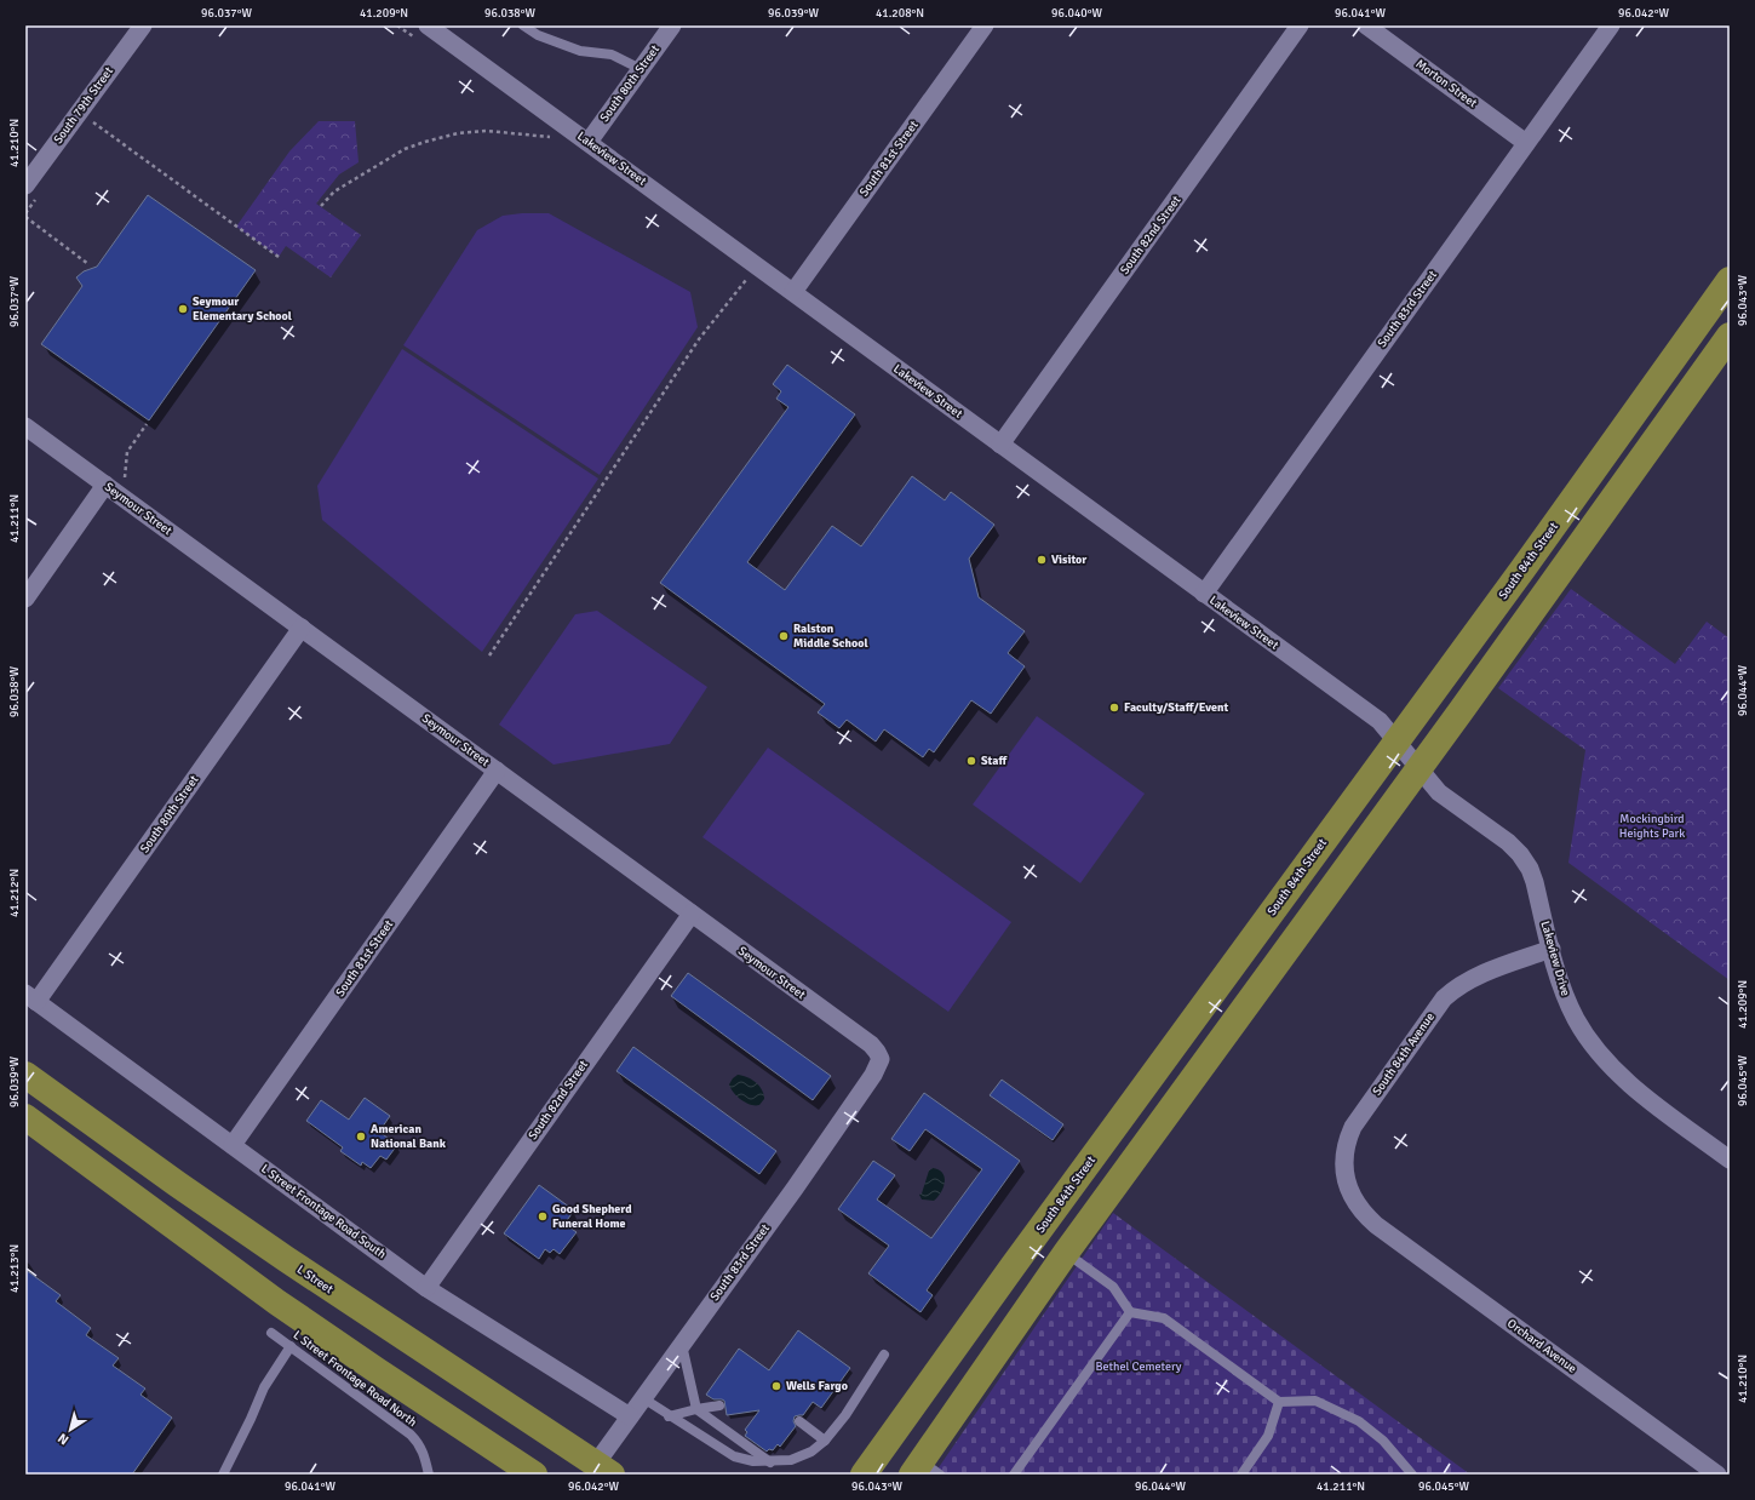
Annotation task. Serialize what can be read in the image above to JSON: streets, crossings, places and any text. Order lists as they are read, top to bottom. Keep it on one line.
{"streets":{"main road":["South 84th Street","L Street"],"street":["South 80th Street","Morton Street","South 79th Street","Lakeview Street","South 81st Street","South 82nd Street","South 83rd Street","Seymour Street","Lakeview Drive","South 84th Avenue","L Street Frontage Road South","Orchard Avenue"],"lane":["L Street Frontage Road North"]},"crossings":[["South 80th Street","Lakeview Street"],["South 80th Street","Seymour Street"],["South 80th Street","L Street Frontage Road South"],["Morton Street","South 83rd Street"],["Lakeview Street","South 81st Street"],["Lakeview Street","South 82nd Street"],["Lakeview Street","South 83rd Street"],["Lakeview Street","South 84th Street"],["Lakeview Street","Lakeview Drive"],["South 81st Street","Seymour Street"],["South 81st Street","L Street Frontage Road South"],["South 82nd Street","Seymour Street"],["South 82nd Street","L Street Frontage Road South"],["South 83rd Street","Seymour Street"],["South 83rd Street","L Street Frontage Road South"],["South 83rd Street","L Street"],["Lakeview Drive","South 84th Avenue"],["South 84th Avenue","Orchard Avenue"]],"parks":["Mockingbird Heights Park","Bethel Cemetery"],"places":["Seymour Elementary School","Visitor","Ralston Middle School","Faculty/Staff/Event","Staff","American National Bank","Good Shepherd Funeral Home","Wells Fargo"],"north":"bottom left","coordinates":["96.037°W","41.209°N","96.038°W","96.039°W","41.208°N","96.040°W","96.041°W","96.042°W","41.210°N","96.043°W","41.211°N","96.044°W","41.212°N","96.045°W","41.213°N"]}
